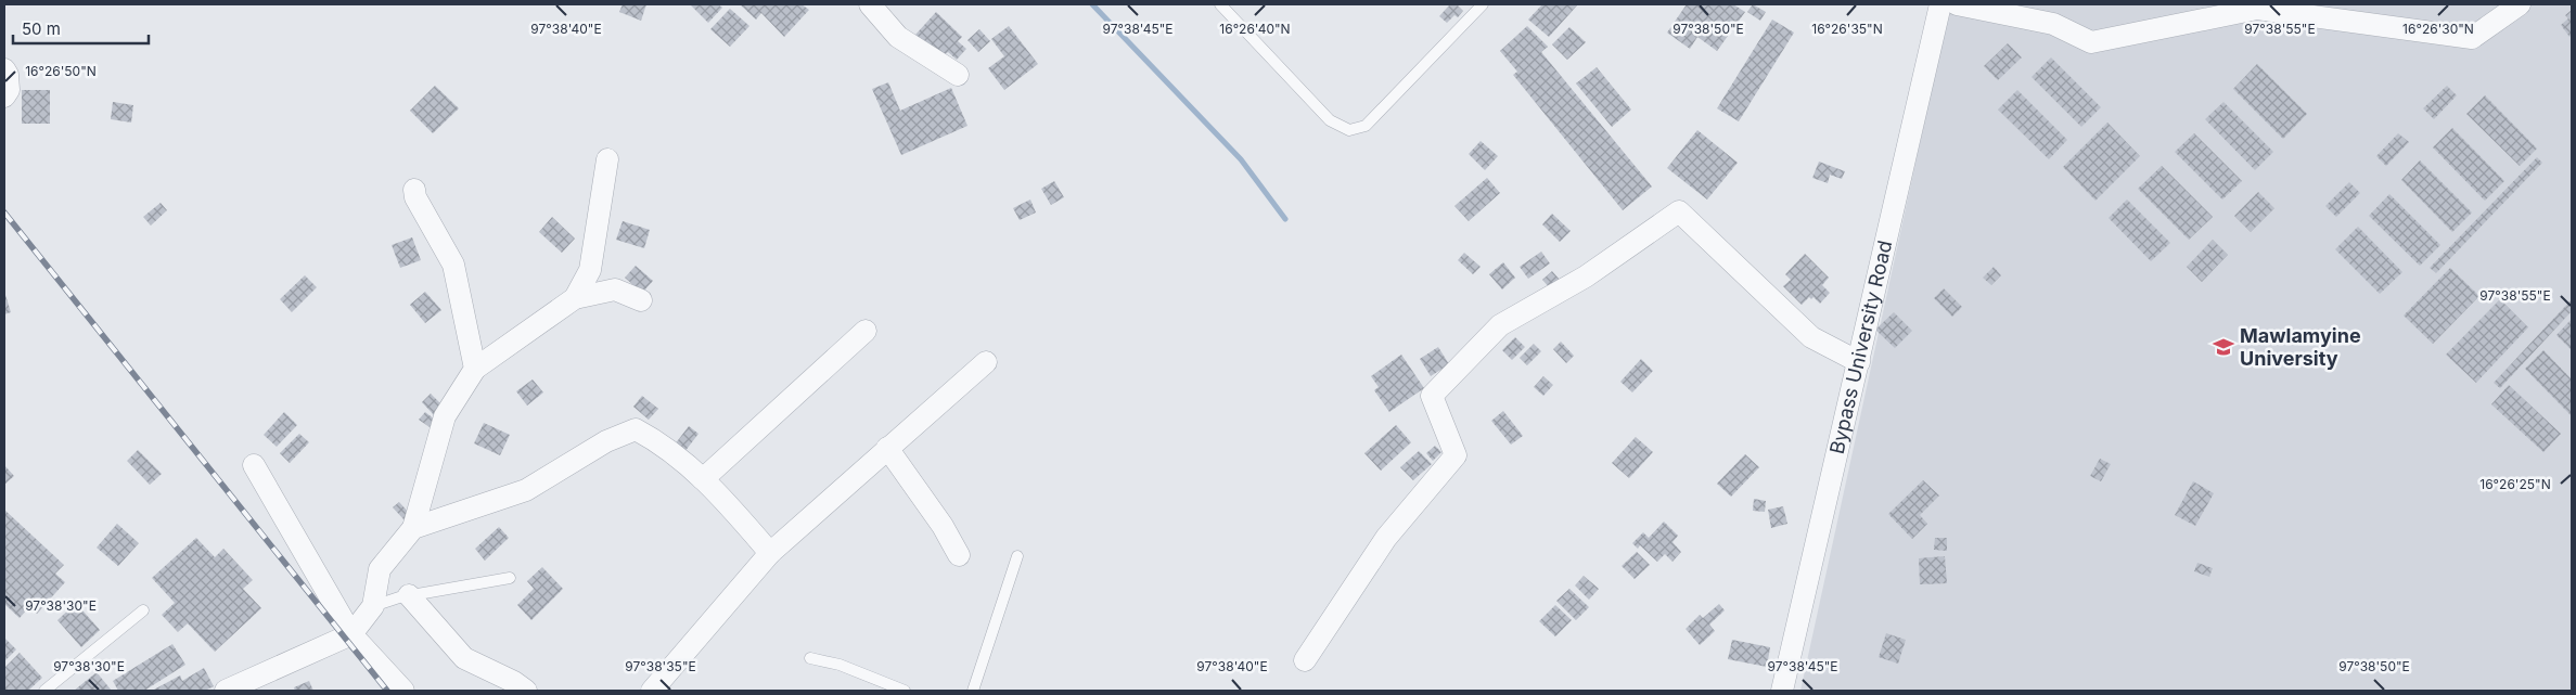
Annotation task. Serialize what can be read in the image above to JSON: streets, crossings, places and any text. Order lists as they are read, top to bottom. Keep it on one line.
{"streets":{"street":["Bypass University Road"]},"places":{"school or university":["Mawlamyine University"]},"scale_bar":"50 m","coordinates":["97°38'55\"E","97°38'40\"E","97°38'45\"E","16°26'40\"N","97°38'50\"E","16°26'35\"N","16°26'30\"N","16°26'50\"N","16°26'25\"N","97°38'30\"E","97°38'35\"E"]}
